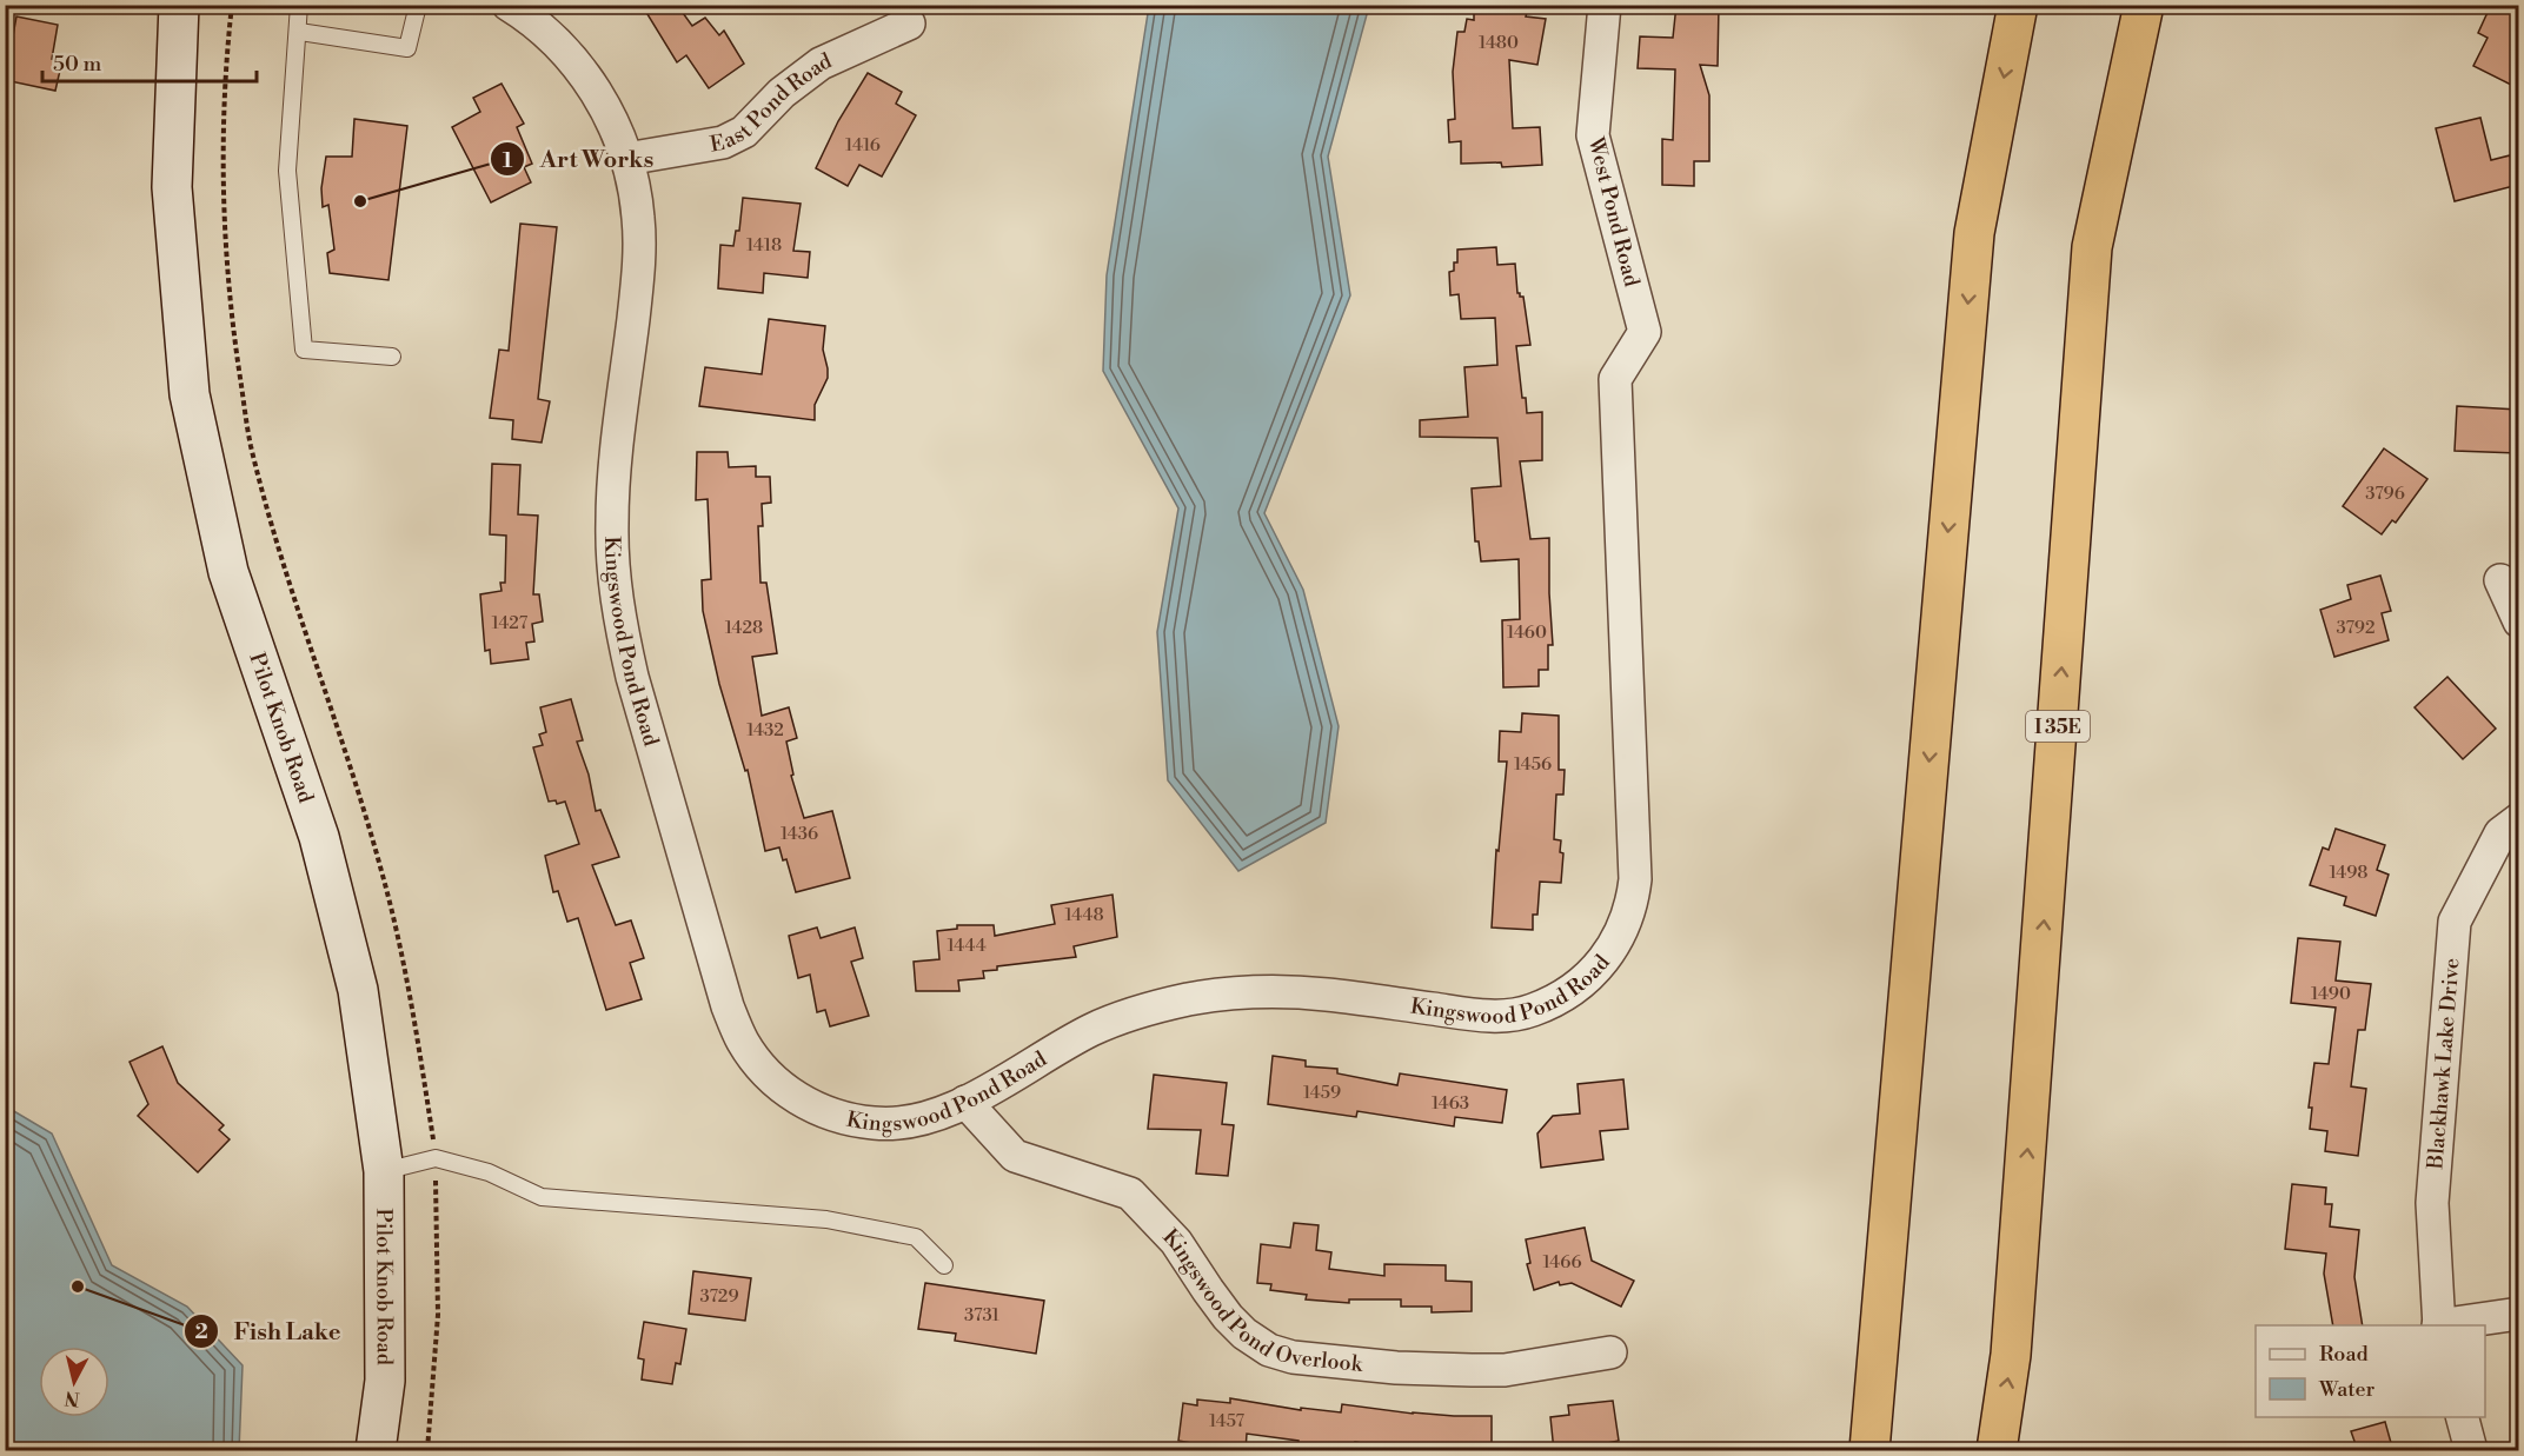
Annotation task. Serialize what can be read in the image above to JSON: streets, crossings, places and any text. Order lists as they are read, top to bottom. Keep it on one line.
{"streets":{"highway":["I 35E"],"main road":["Pilot Knob Road"],"street":["East Pond Road","West Pond Road","Kingswood Pond Road","Blackhawk Lake Drive","Kingswood Pond Overlook"]},"crossings":[["East Pond Road","Kingswood Pond Road"],["West Pond Road","Kingswood Pond Road"],["Kingswood Pond Road","Kingswood Pond Overlook"]],"places":["Art Works","Fish Lake"],"house_numbers":["1480","1416","1418","3796","1427","1428","3792","1460","1432","1456","1436","1498","1448","1444","1490","1459","1463","1466","3729","3731","1457"],"legend":["Road","Water"],"scale_bar":"50 m","north":"bottom"}
